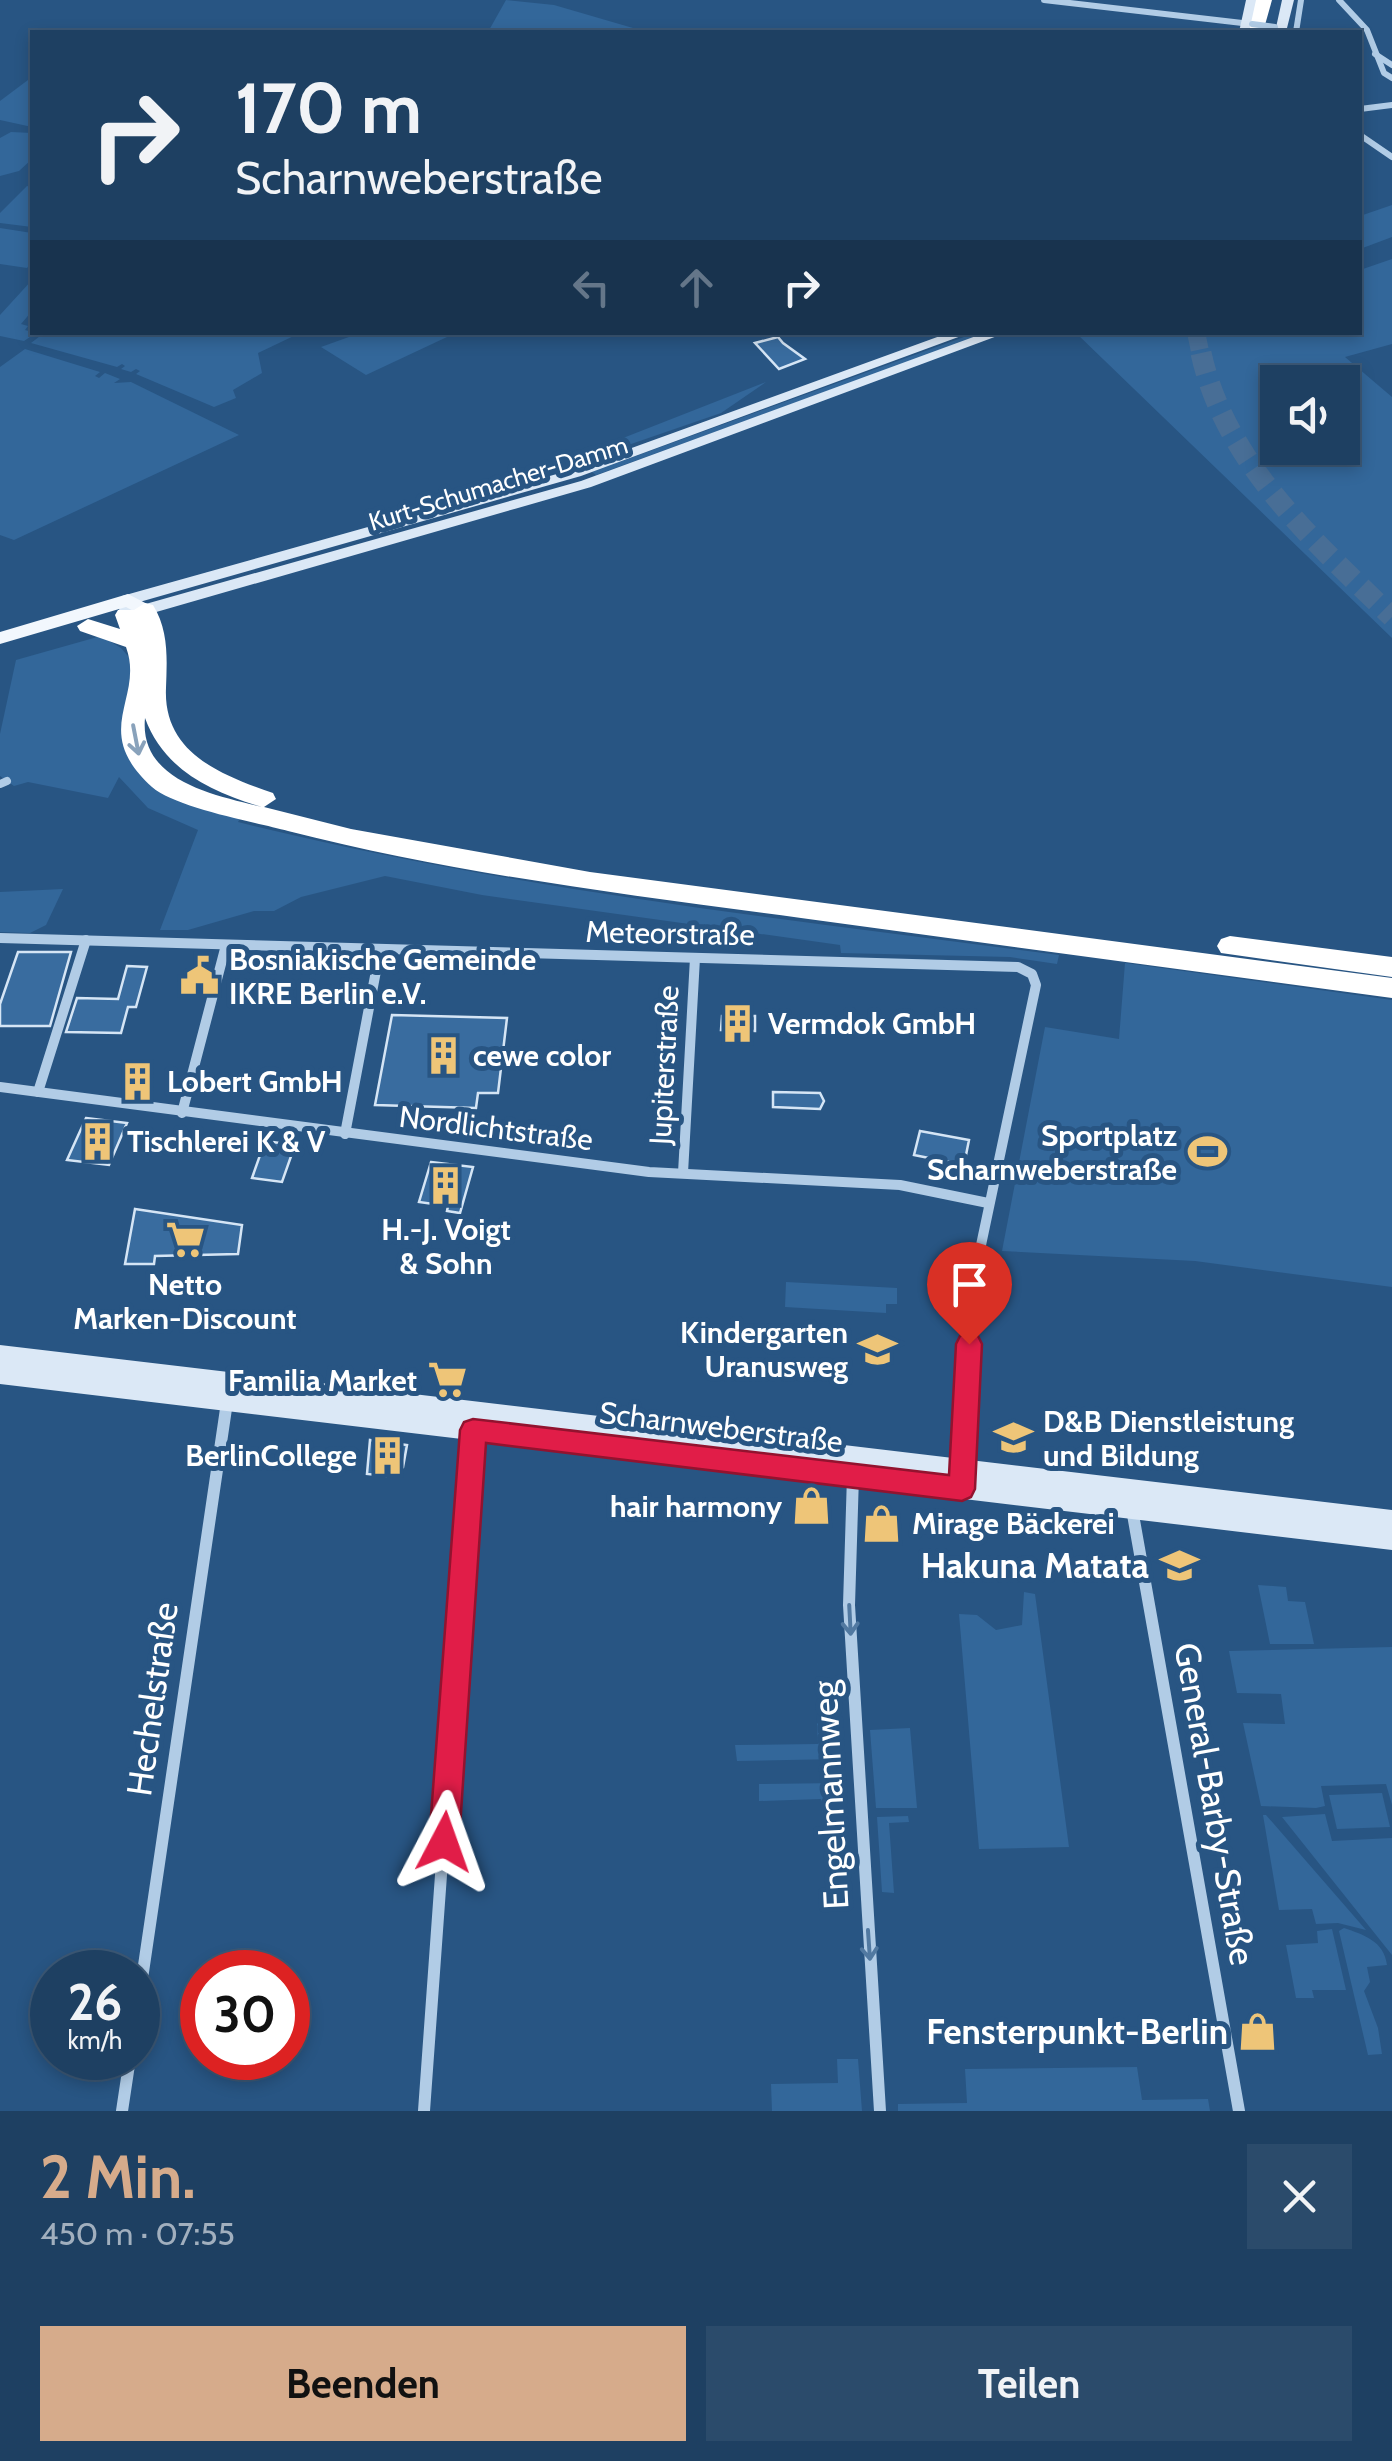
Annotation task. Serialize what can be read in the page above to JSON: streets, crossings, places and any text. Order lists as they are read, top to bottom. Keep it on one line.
{"streets":{"main road":["Kurt-Schumacher-Damm","Scharnweberstraße"],"street":["Meteorstraße","Jupiterstraße","Nordlichtstraße","Hechelstraße","Engelmannweg","General-Barby-Straße"]},"crossings":[["Meteorstraße","Jupiterstraße"],["Meteorstraße","Nordlichtstraße"],["Jupiterstraße","Nordlichtstraße"],["Scharnweberstraße","Hechelstraße"],["Scharnweberstraße","Engelmannweg"],["Scharnweberstraße","General-Barby-Straße"]],"one_way":["Engelmannweg"],"places":{"public building":["Bosniakische Gemeinde IKRE Berlin e.V."],"building":["Vermdok GmbH","cewe color","Lobert GmbH","Tischlerei K & V","H.-J. Voigt & Sohn","BerlinCollege"],"sports":["Sportplatz Scharnweberstraße"],"supermarket":["Netto Marken-Discount","Familia Market"],"school or university":["Kindergarten Uranusweg","D&B Dienstleistung und Bildung","Hakuna Matata"],"shop":["hair harmony","Mirage Bäckerei","Fensterpunkt-Berlin"]},"page":{"turn":["170 m","Scharnweberstraße"],"speed":"26 km/h","limit":"30","heading":["2 Min.","450 m · 07:55"],"buttons":["Beenden","Teilen"]}}
